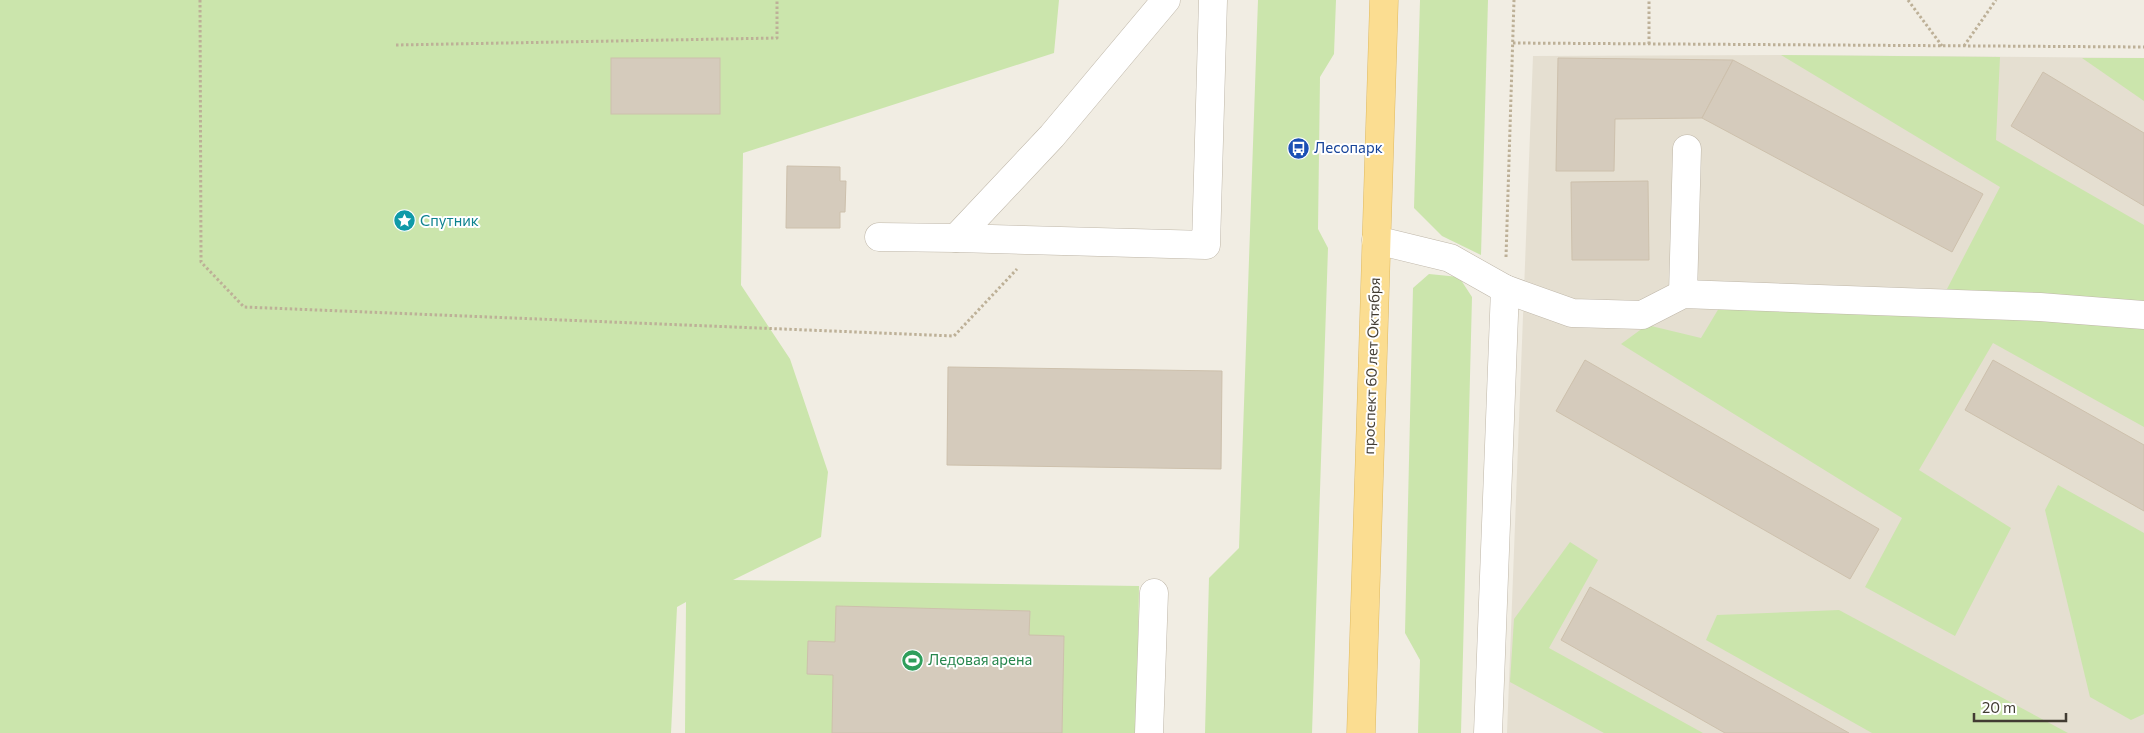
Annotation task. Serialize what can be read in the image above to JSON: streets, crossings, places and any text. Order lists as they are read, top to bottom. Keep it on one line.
{"streets":{"main road":["проспект 60 лет Октября"]},"places":{"bus stop":["Лесопарк"],"place":["Спутник"],"sports":["Ледовая арена"]},"scale_bar":"20 m"}
